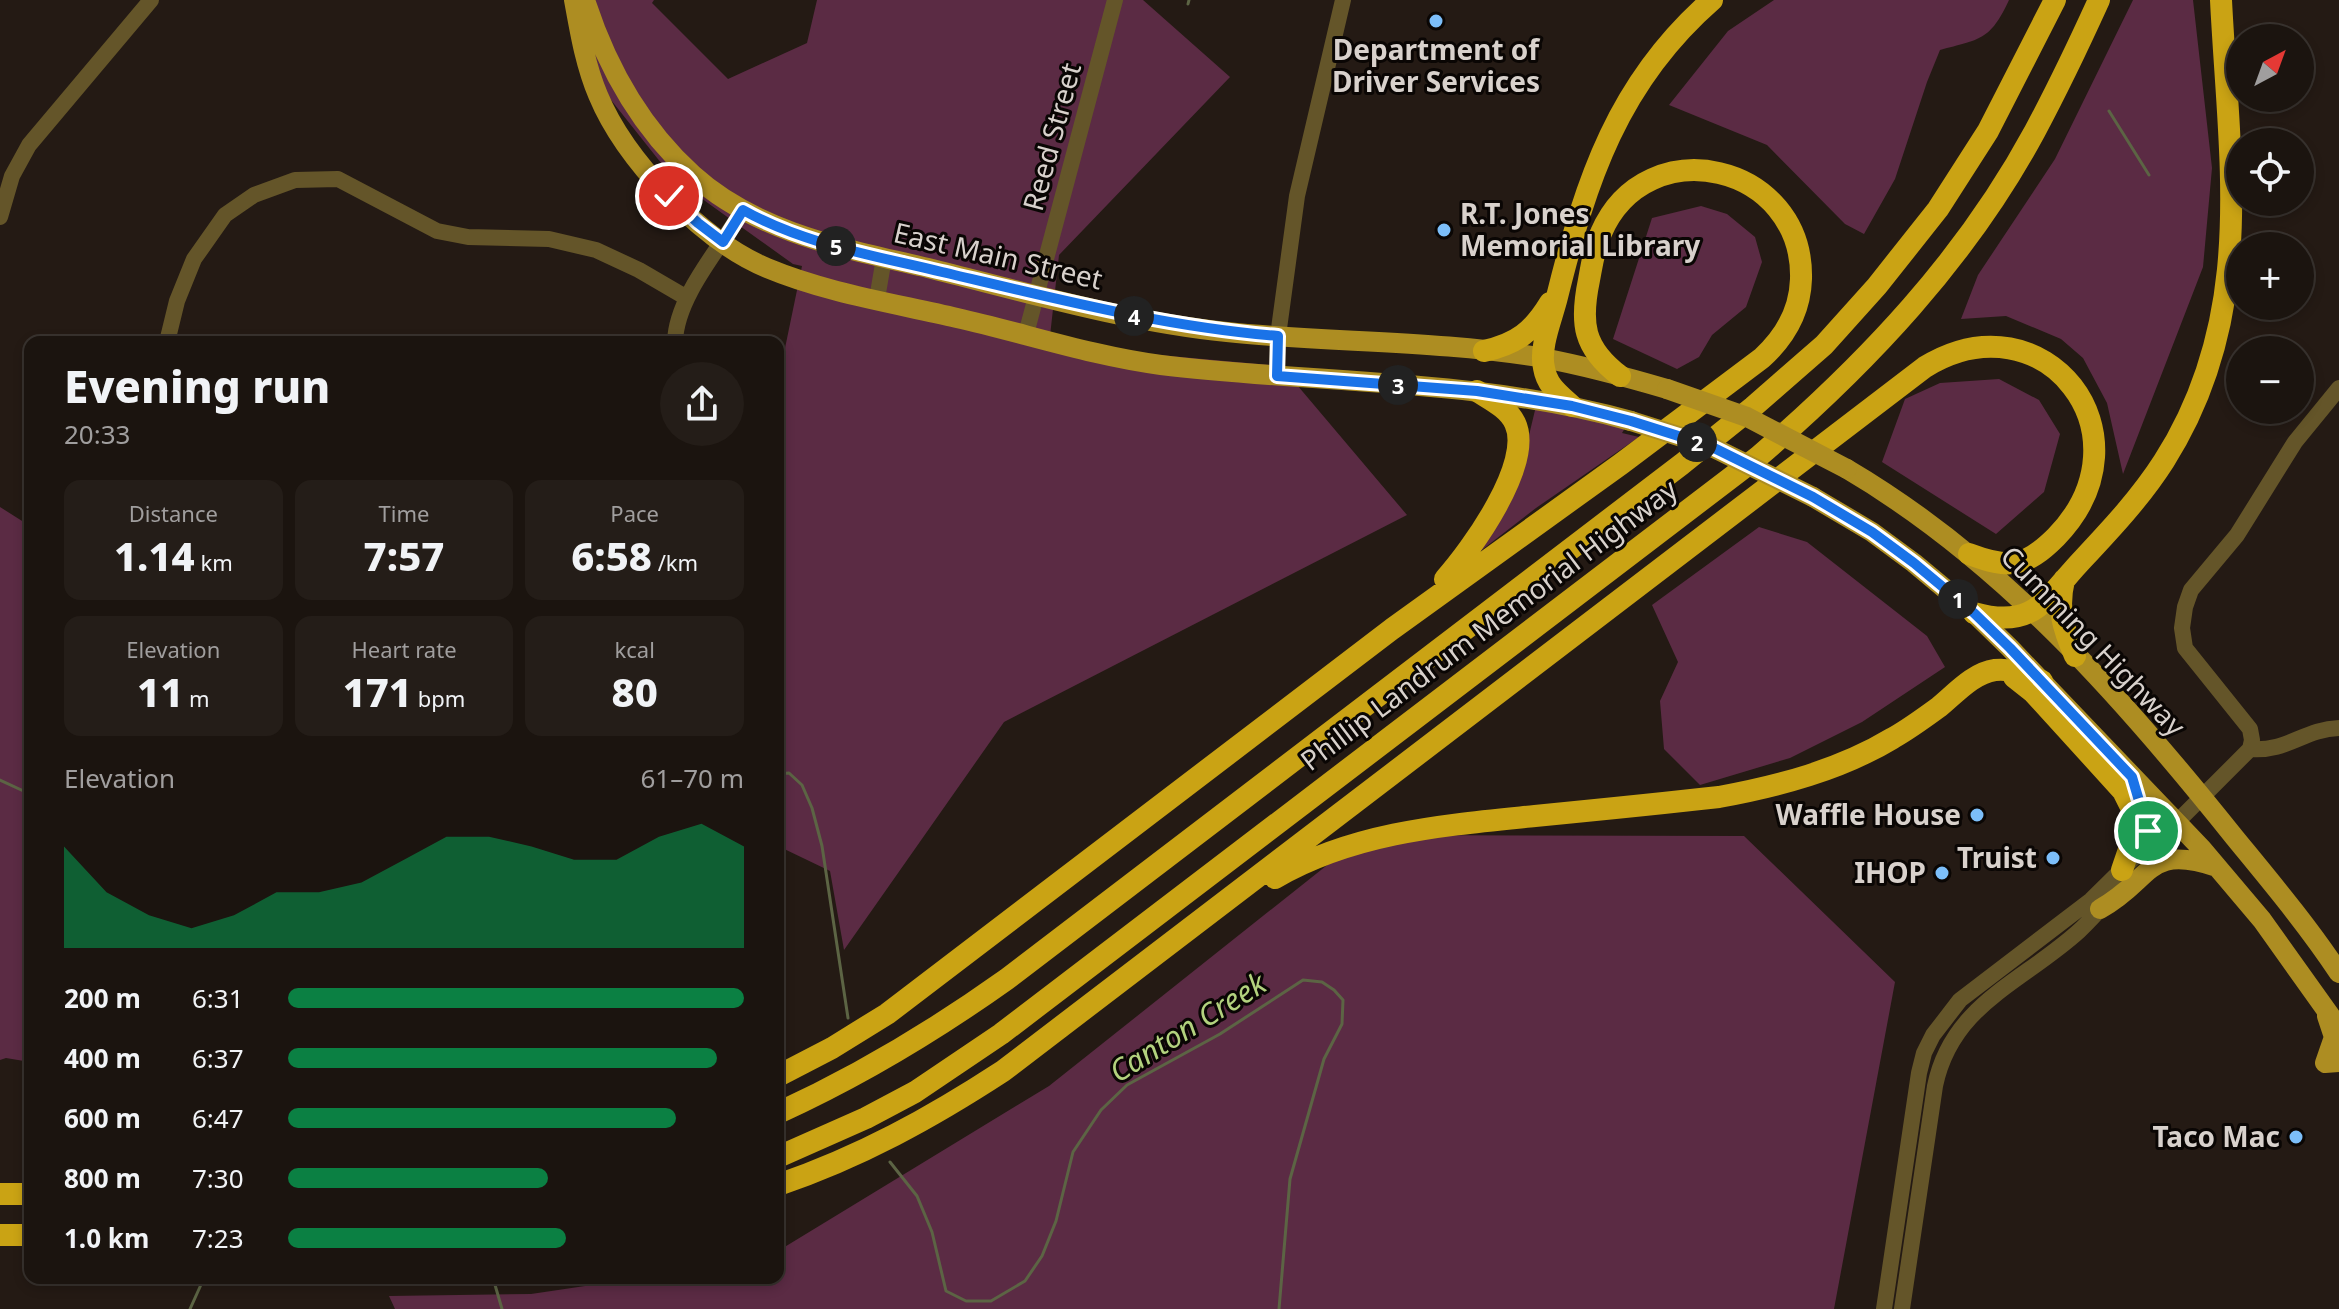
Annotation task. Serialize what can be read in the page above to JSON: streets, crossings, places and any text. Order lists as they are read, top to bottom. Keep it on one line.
{"streets":{"highway":["Phillip Landrum Memorial Highway"],"main road":["East Main Street","Cumming Highway"],"street":["Reed Street"]},"crossings":[["Reed Street","East Main Street"],["East Main Street","Cumming Highway"]],"water":["Canton Creek"],"places":["Department of Driver Services","R.T. Jones Memorial Library","Waffle House","Truist","IHOP","Taco Mac"],"north":"top right","page":{"map_buttons":["+","−"],"pins":["5","4","3","2","1"],"heading":["Evening run","20:33"],"stats":[["Distance","1.14 km"],["Time","7:57"],["Pace","6:58 /km"],["Elevation","11 m"],["Heart rate","171 bpm"],["kcal","80"]],"chart":["Elevation","61–70 m"],"list":[{"name":"200 m","note":"6:31"},{"name":"400 m","note":"6:37"},{"name":"600 m","note":"6:47"},{"name":"800 m","note":"7:30"},{"name":"1.0 km","note":"7:23"}]}}
